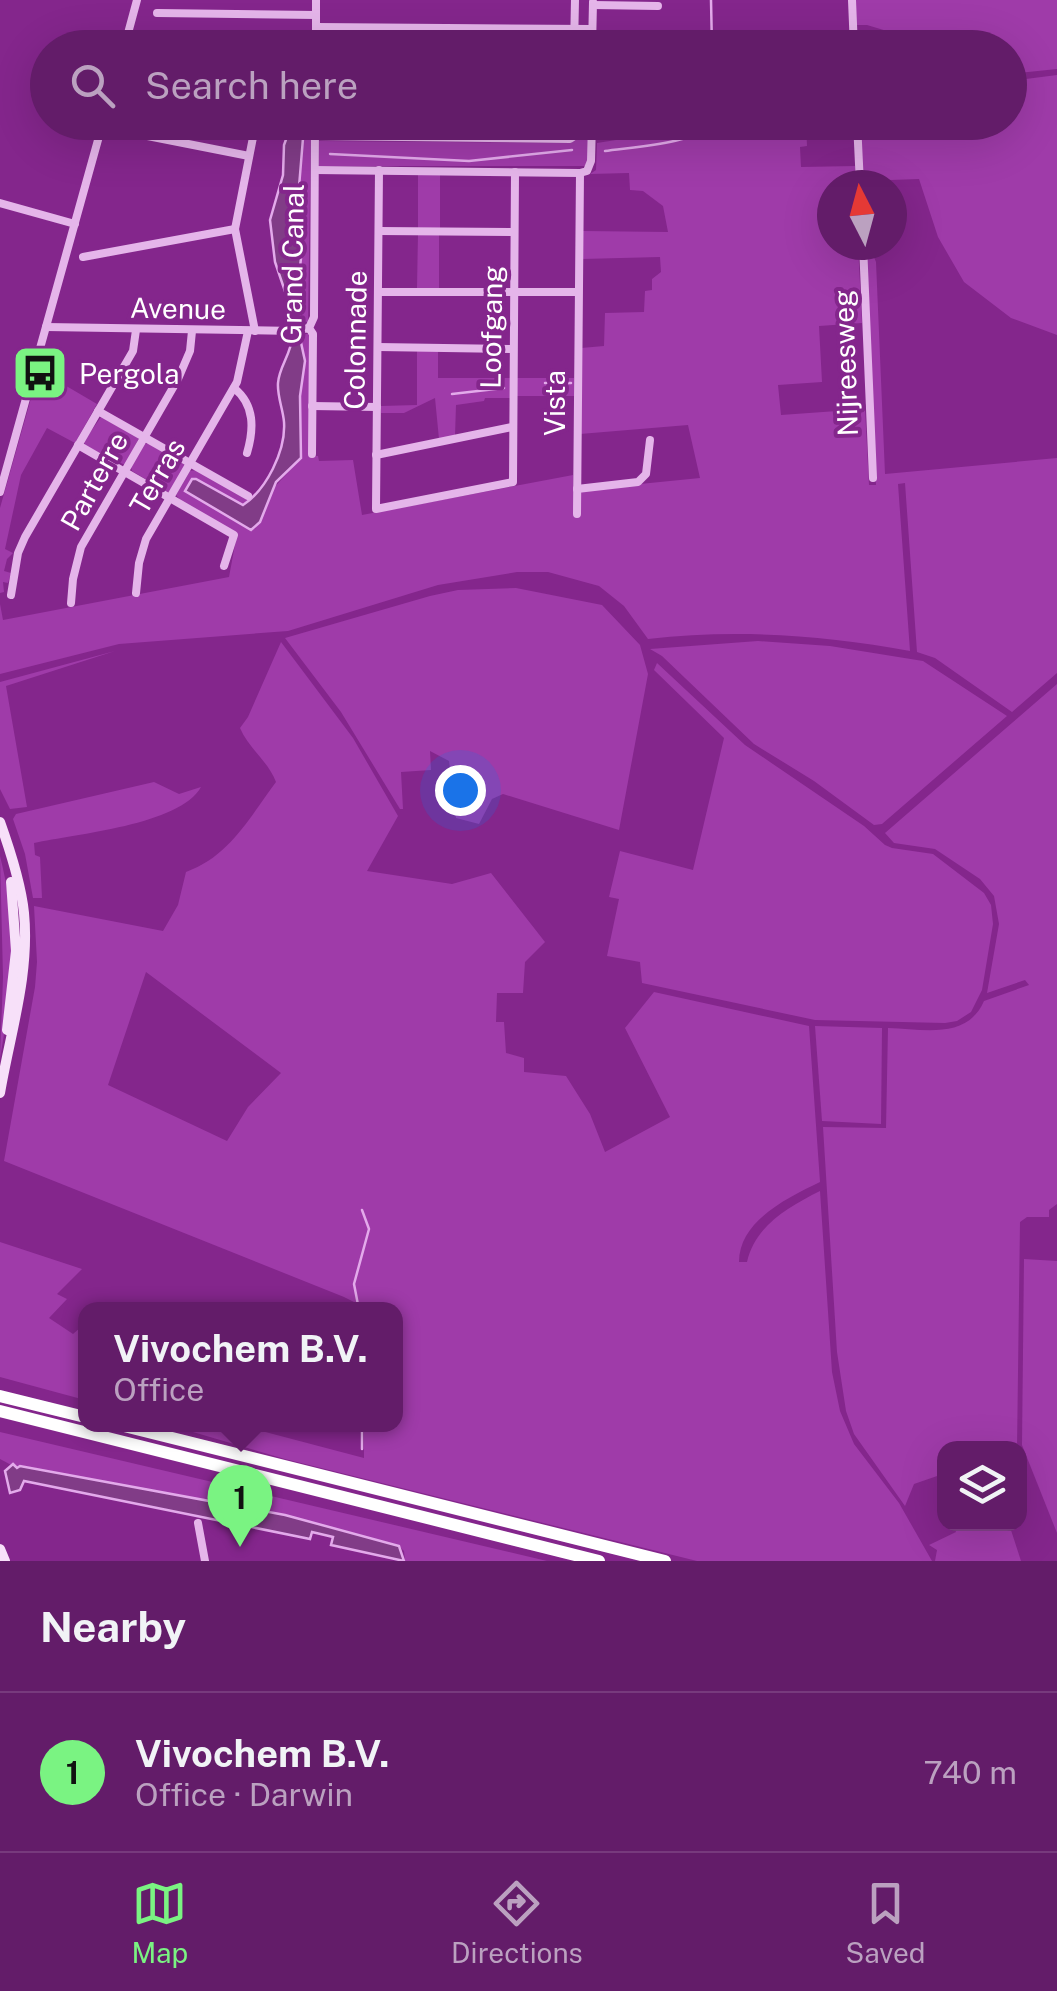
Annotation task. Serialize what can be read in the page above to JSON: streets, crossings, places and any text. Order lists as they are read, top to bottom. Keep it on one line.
{"streets":{"street":["Grand Canal","Avenue","Loofgang","Colonnade","Nijreesweg","Vista","Terras","Parterre"]},"crossings":[["Grand Canal","Avenue"],["Avenue","Terras"],["Avenue","Parterre"],["Loofgang","Colonnade"]],"places":{"bus stop":["Pergola"]},"north":"top","page":{"search":"Search here","popup":["Vivochem B.V.","Office"],"pins":"1","heading":"Nearby","list":[{"mark":"1","name":"Vivochem B.V.","note":"Office · Darwin","value":"740 m"}],"nav":["Map","Directions","Saved"]}}
